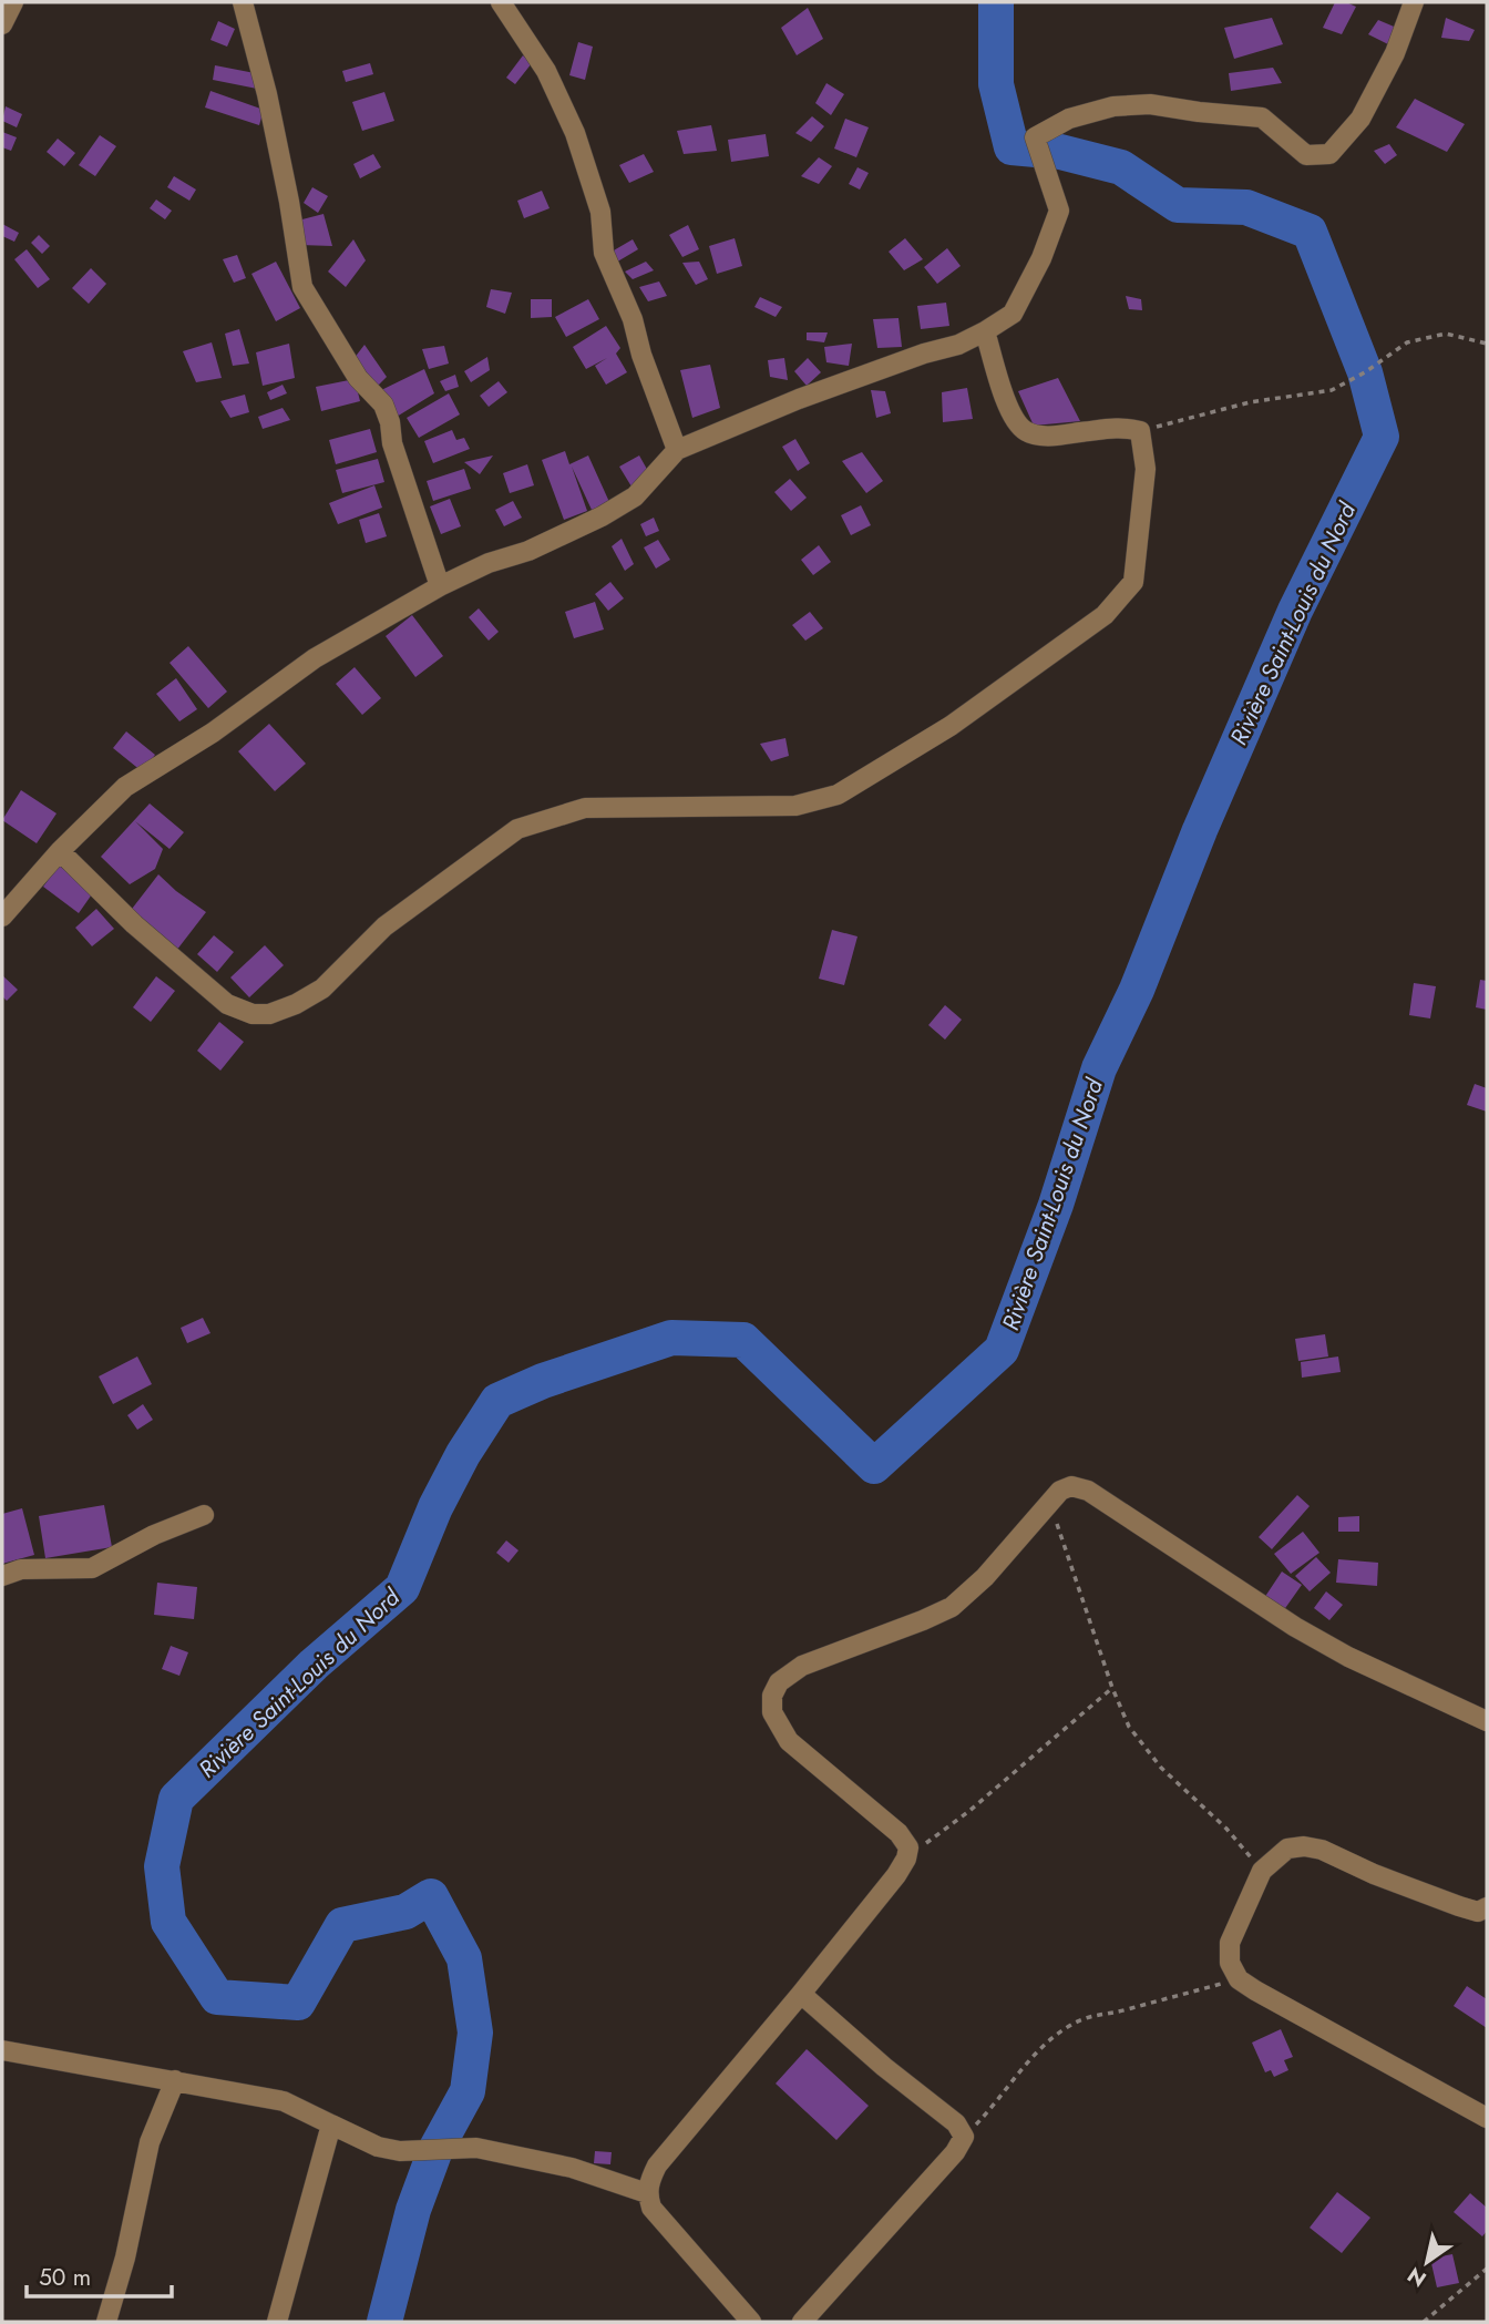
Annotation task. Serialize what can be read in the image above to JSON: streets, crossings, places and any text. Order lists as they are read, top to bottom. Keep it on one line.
{"water":["Rivière Saint-Louis du Nord"],"scale_bar":"50 m","north":"bottom left"}
